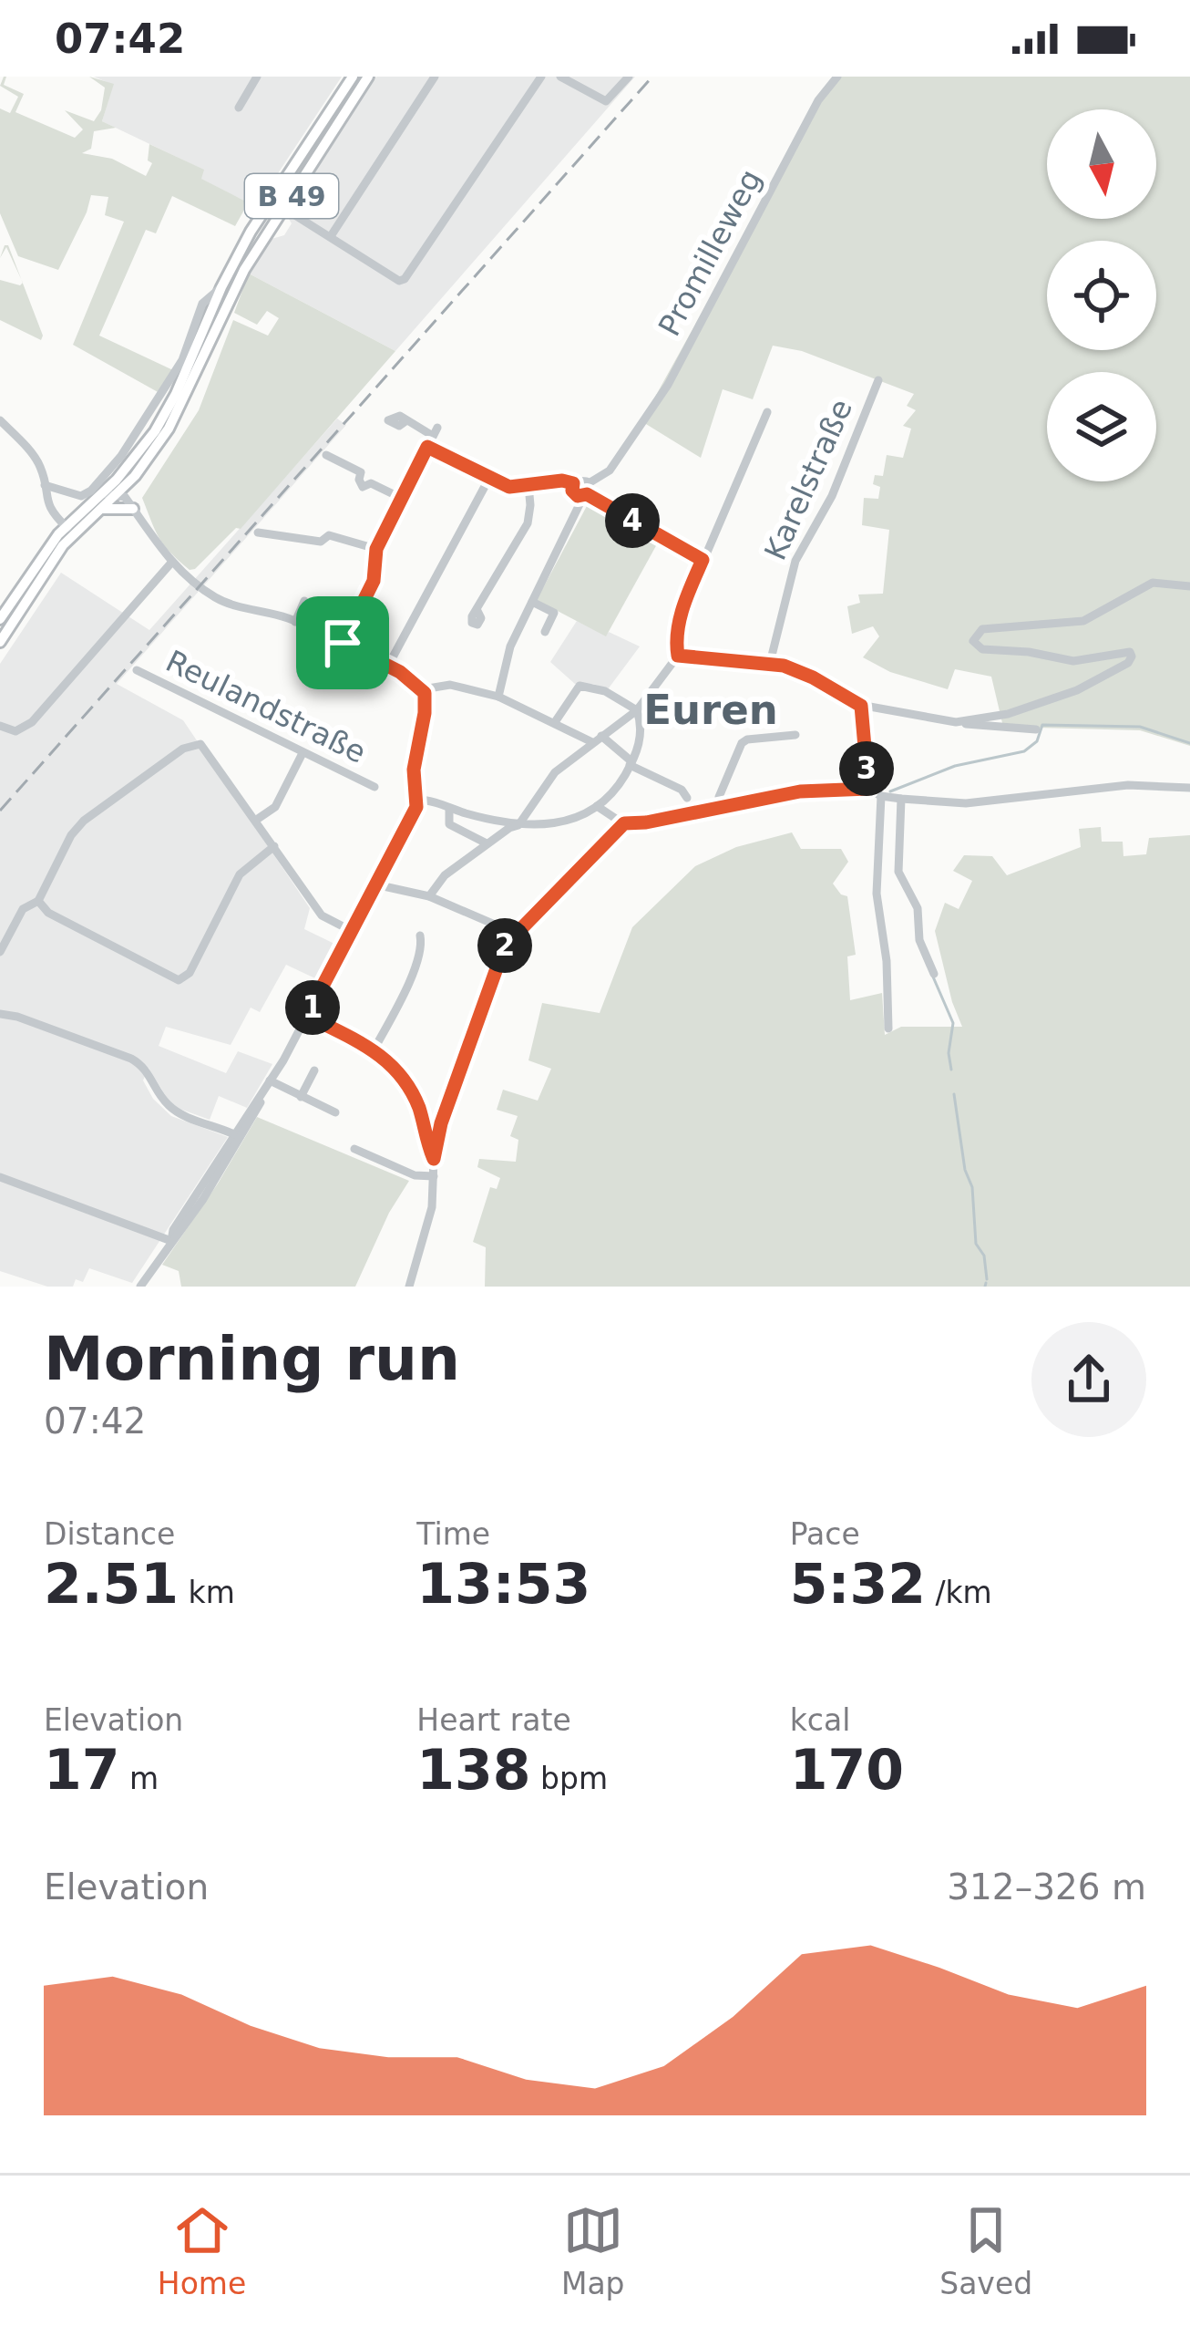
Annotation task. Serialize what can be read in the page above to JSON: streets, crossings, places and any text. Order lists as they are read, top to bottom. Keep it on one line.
{"streets":{"main road":["B 49"],"street":["Promilleweg","Karelstraße","Reulandstraße"]},"districts":["Euren"],"north":"bottom","page":{"status":"07:42","pins":["4","3","2","1"],"heading":["Morning run","07:42"],"stats":[["Distance","2.51 km"],["Time","13:53"],["Pace","5:32 /km"],["Elevation","17 m"],["Heart rate","138 bpm"],["kcal","170"]],"chart":["Elevation","312–326 m"],"tabs":["Home","Map","Saved"]}}
